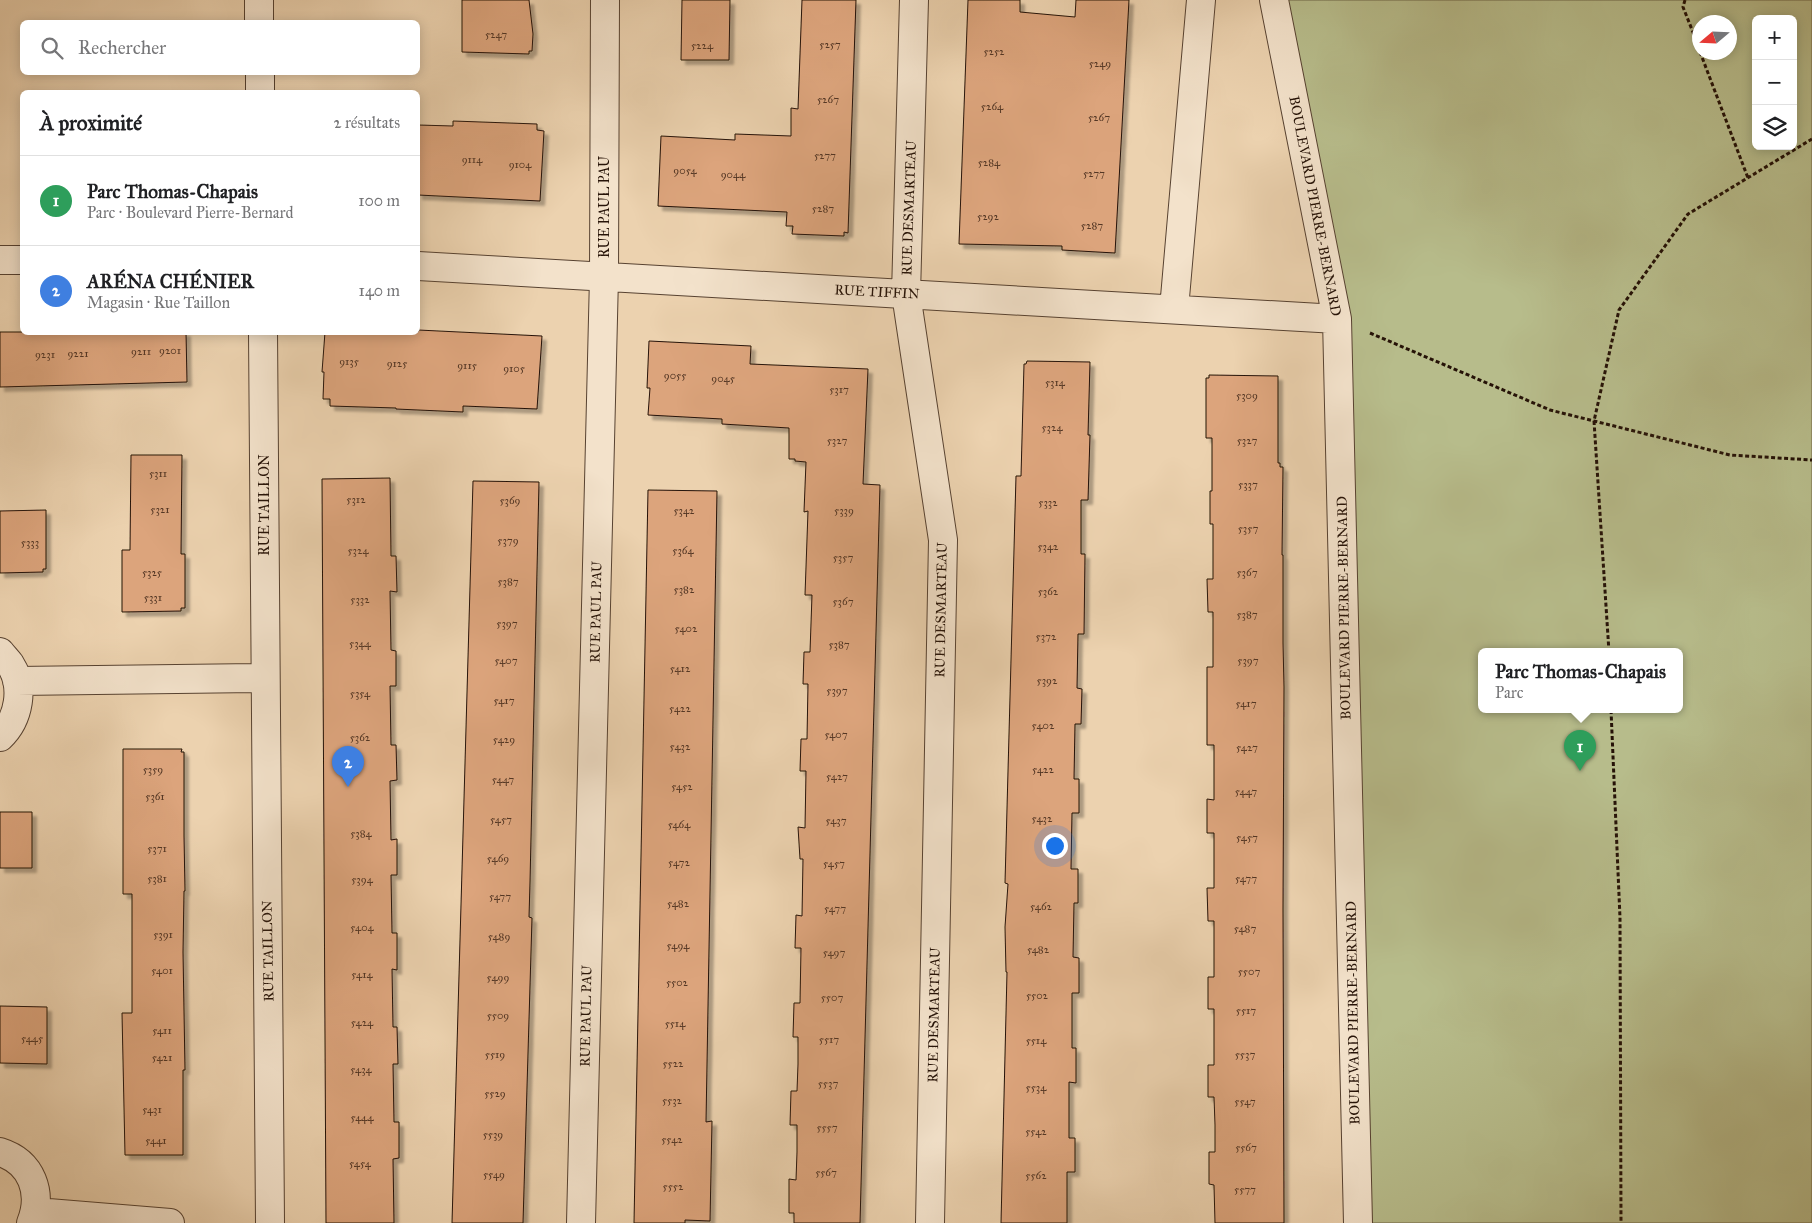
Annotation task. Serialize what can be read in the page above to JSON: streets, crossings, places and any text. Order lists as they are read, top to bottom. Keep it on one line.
{"streets":{"street":["BOULEVARD PIERRE-BERNARD","RUE PAUL PAU","RUE DESMARTEAU","RUE TIFFIN","RUE TAILLON"]},"crossings":[["BOULEVARD PIERRE-BERNARD","RUE TIFFIN"],["RUE PAUL PAU","RUE TIFFIN"],["RUE DESMARTEAU","RUE TIFFIN"]],"house_numbers":["5247","5257","5224","5252","5249","5267","5264","5267","5277","9114","5284","9104","9054","5277","9044","5287","5292","5287","9201","9211","9221","9231","9135","9125","9115","9105","9055","9045","5314","5317","5309","5324","5327","5327","5311","5337","5312","5369","5332","5321","5342","5339","5357","5379","5333","5342","5324","5364","5357","5325","5367","5387","5382","5362","5331","5332","5367","5387","5397","5402","5372","5344","5387","5407","5397","5412","5392","5397","5354","5417","5417","5422","5402","5407","5362","5429","5432","5427","5359","5422","5427","5447","5452","5447","5361","5432","5457","5437","5464","5384","5457","5371","5469","5472","5457","5381","5477","5394","5477","5482","5462","5477","5404","5487","5391","5489","5494","5482","5497","5401","5507","5414","5499","5502","5502","5507","5517","5509","5424","5514","5411","5445","5517","5514","5519","5537","5421","5522","5434","5537","5534","5529","5532","5547","5431","5444","5557","5542","5539","5542","5441","5567","5454","5567","5549","5562","5552","5577"],"north":"left","page":{"map_buttons":["+","−"],"search":"Rechercher","heading":["À proximité","2 résultats"],"list":[{"mark":"1","name":"Parc Thomas-Chapais","note":"Parc · Boulevard Pierre-Bernard","value":"100 m"},{"mark":"2","name":"ARÉNA CHÉNIER","note":"Magasin · Rue Taillon","value":"140 m"}],"popup":["Parc Thomas-Chapais","Parc"],"pins":["1","2"]}}
